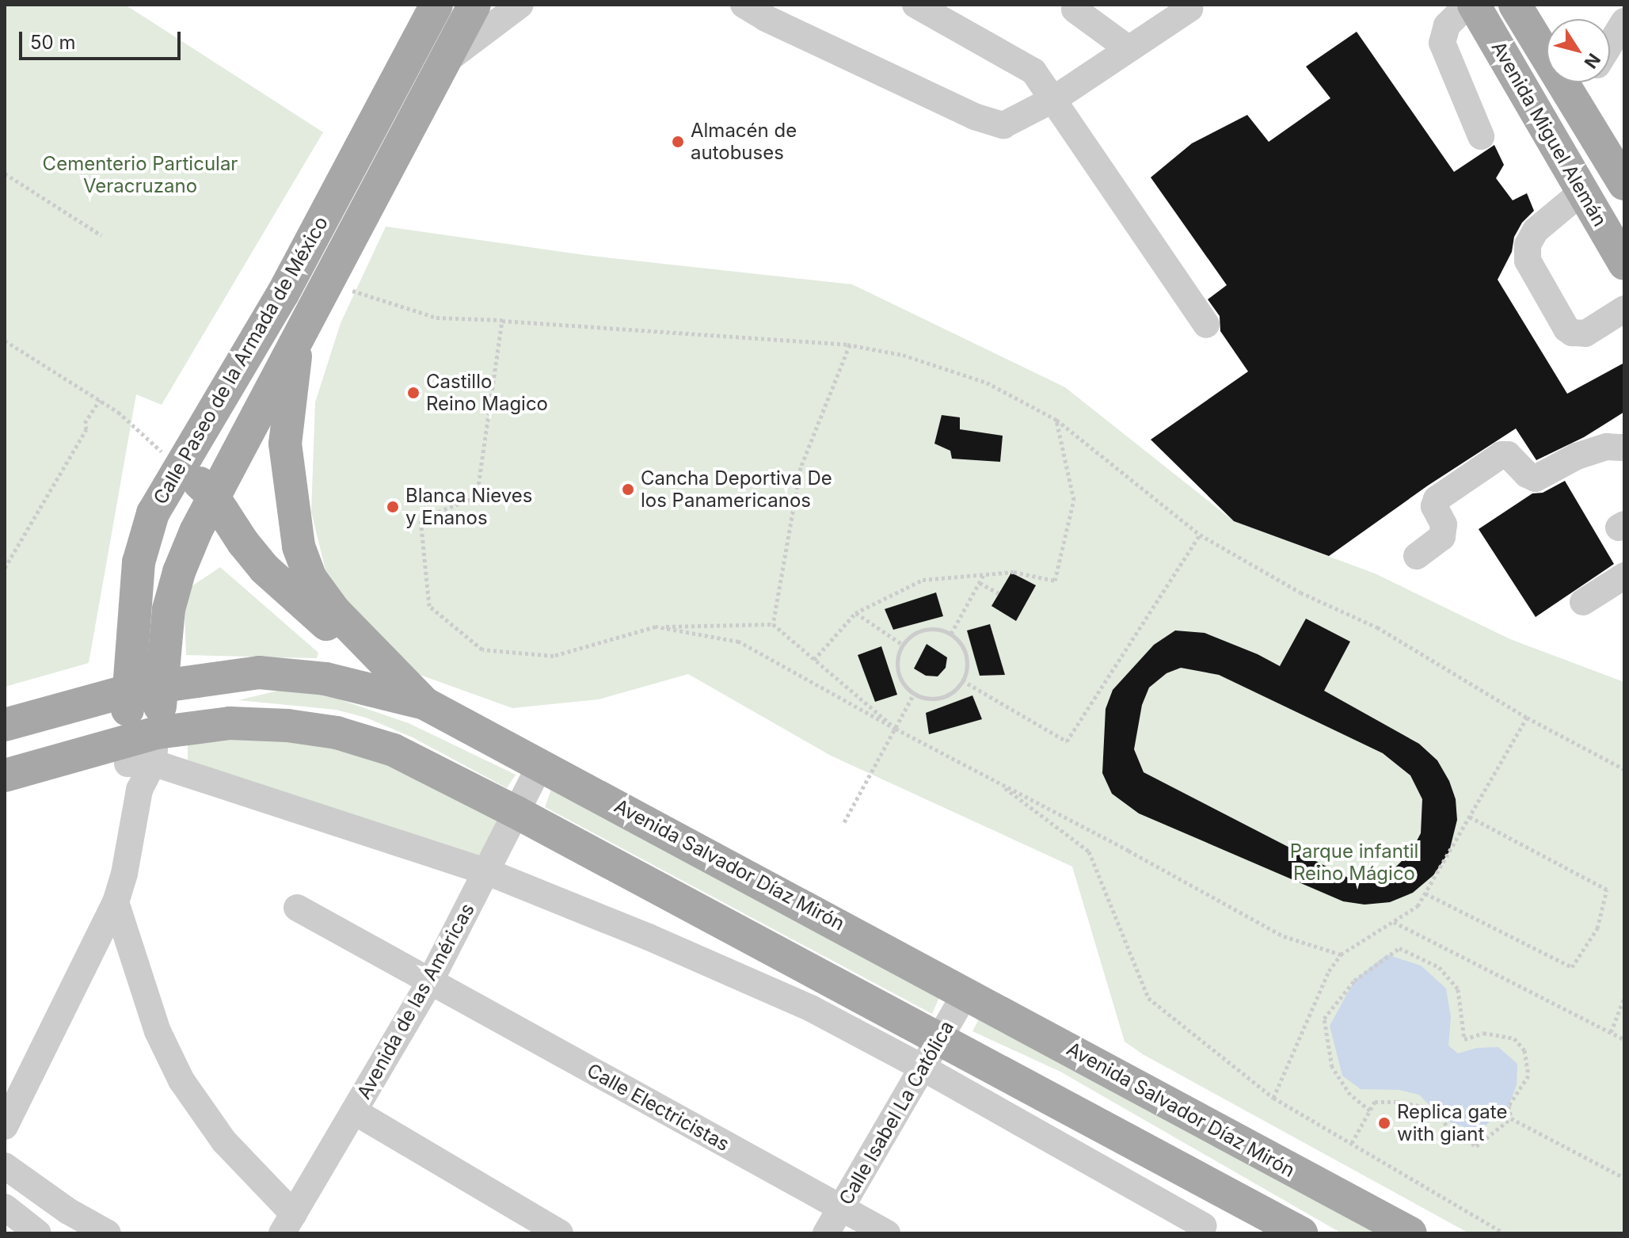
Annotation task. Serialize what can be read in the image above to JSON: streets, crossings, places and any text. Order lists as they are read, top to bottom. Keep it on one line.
{"streets":{"main road":["Avenida Miguel Alemán","Calle Paseo de la Armada de México","Avenida Salvador Díaz Mirón"],"street":["Avenida de las Américas","Calle Electricistas","Calle Isabel La Católica"]},"crossings":[["Calle Paseo de la Armada de México","Avenida Salvador Díaz Mirón"],["Avenida Salvador Díaz Mirón","Avenida de las Américas"],["Avenida Salvador Díaz Mirón","Calle Isabel La Católica"],["Avenida de las Américas","Calle Electricistas"],["Calle Electricistas","Calle Isabel La Católica"]],"parks":["Cementerio Particular Veracruzano","Parque infantil Reino Mágico"],"places":["Almacén de autobuses","Castillo Reino Magico","Cancha Deportiva De los Panamericanos","Blanca Nieves y Enanos","Replica gate with giant"],"scale_bar":"50 m","north":"bottom right"}
